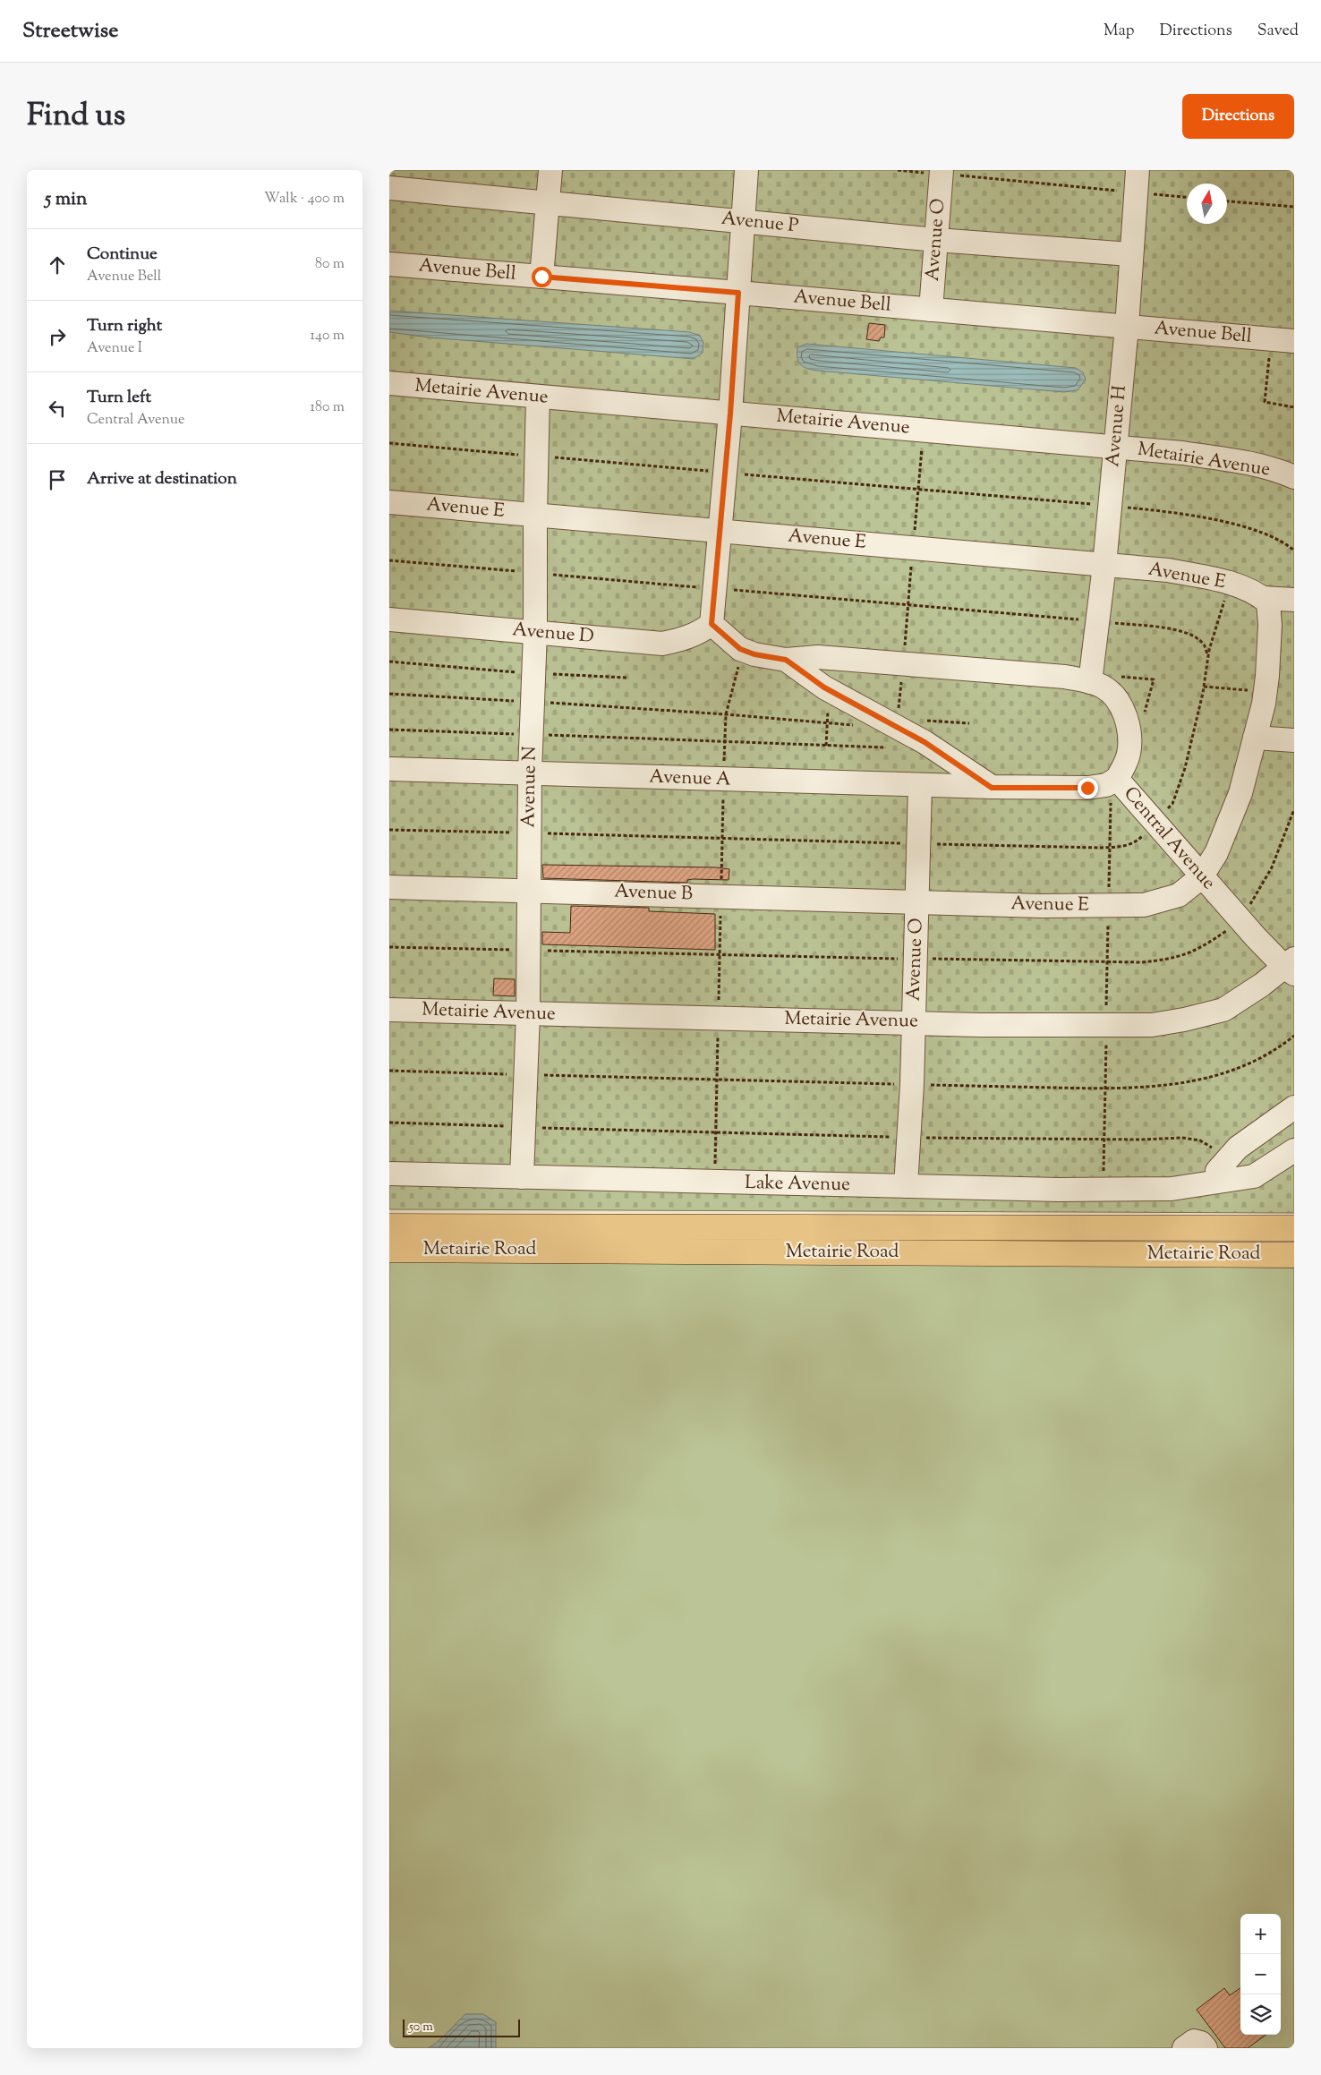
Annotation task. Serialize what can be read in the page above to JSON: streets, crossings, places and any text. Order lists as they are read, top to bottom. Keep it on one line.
{"streets":{"main road":["Metairie Road"],"lane":["Avenue P","Avenue O","Avenue Bell","Metairie Avenue","Avenue H","Avenue E","Avenue D","Avenue A","Avenue N","Central Avenue","Avenue B","Lake Avenue"]},"crossings":[["Avenue P","Avenue O"],["Avenue P","Avenue H"],["Avenue O","Avenue Bell"],["Avenue O","Metairie Avenue"],["Avenue O","Avenue E"],["Avenue O","Avenue A"],["Avenue O","Avenue B"],["Avenue O","Lake Avenue"],["Avenue Bell","Avenue H"],["Metairie Avenue","Avenue H"],["Metairie Avenue","Avenue N"],["Metairie Avenue","Central Avenue"],["Avenue H","Avenue E"],["Avenue E","Avenue N"],["Avenue E","Central Avenue"],["Avenue E","Avenue B"],["Avenue D","Avenue N"],["Avenue A","Avenue N"],["Avenue A","Central Avenue"],["Avenue N","Avenue B"],["Avenue N","Lake Avenue"]],"scale_bar":"50 m","north":"top","page":{"header":"Streetwise","nav":["Map","Directions","Saved"],"title":"Find us","buttons":"Directions","heading":["5 min","Walk · 400 m"],"list":[["Continue","Avenue Bell","80 m"],["Turn right","Avenue I","140 m"],["Turn left","Central Avenue","180 m"],"Arrive at destination"],"map_buttons":["+","−"],"scale":"50 m"}}
